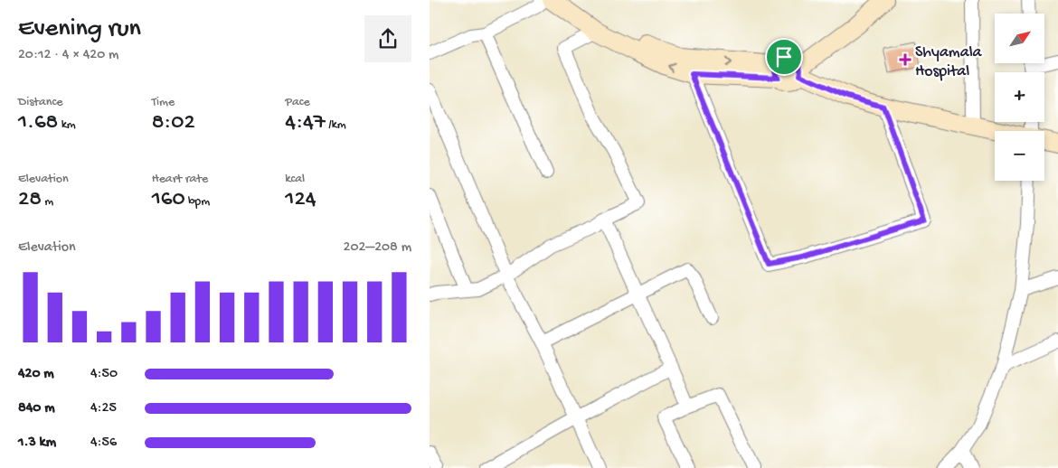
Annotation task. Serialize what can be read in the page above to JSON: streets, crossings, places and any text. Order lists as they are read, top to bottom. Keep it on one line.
{"places":{"health":["Shyamala Hospital"]},"north":"top right","page":{"heading":["Evening run","20:12 · 4 × 420 m"],"map_buttons":["+","−"],"stats":[["Distance","1.68 km"],["Time","8:02"],["Pace","4:47 /km"],["Elevation","28 m"],["Heart rate","160 bpm"],["kcal","124"]],"chart":["Elevation","202–208 m"],"list":[{"name":"420 m","note":"4:50"},{"name":"840 m","note":"4:25"},{"name":"1.3 km","note":"4:56"}]}}
